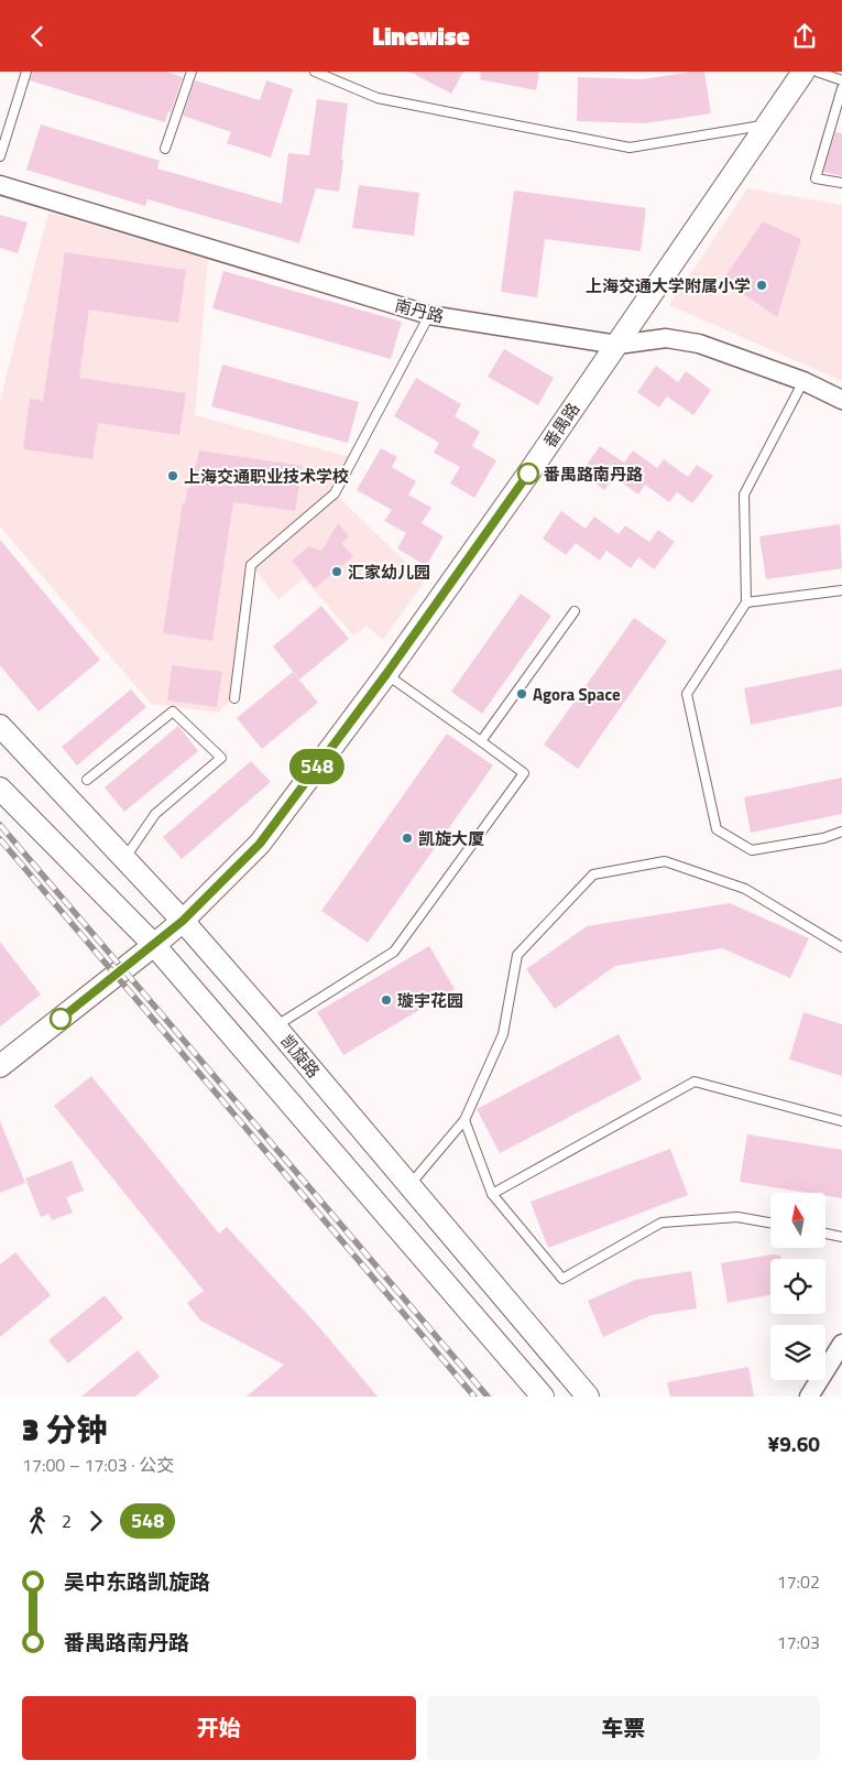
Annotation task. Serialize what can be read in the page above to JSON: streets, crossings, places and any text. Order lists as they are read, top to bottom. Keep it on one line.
{"streets":{"street":["南丹路","番禺路","凯旋路"]},"crossings":[["南丹路","番禺路"],["番禺路","凯旋路"]],"places":["上海交通大学附属小学","番禺路南丹路","上海交通职业技术学校","汇家幼儿园","Agora Space","凯旋大厦","璇宇花园"],"lines":["bus line 548"],"north":"top","page":{"header":"Linewise","on_map":"548","heading":["3 分钟","17:00 – 17:03 · 公交","¥9.60"],"legs":["2","548"],"list":[{"name":"吴中东路凯旋路","value":"17:02"},{"name":"番禺路南丹路","value":"17:03"}],"buttons":["开始","车票"]}}
